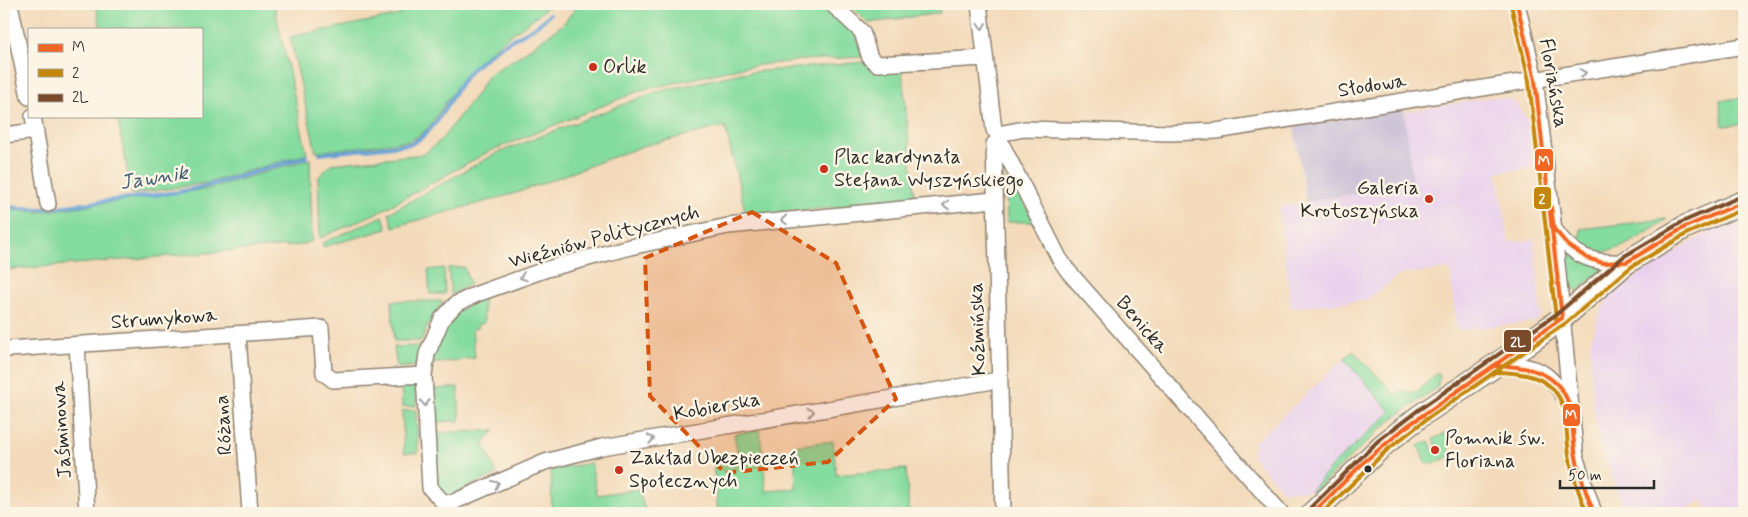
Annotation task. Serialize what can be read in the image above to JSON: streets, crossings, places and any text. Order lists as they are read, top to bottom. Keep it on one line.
{"streets":{"street":["Floriańska","Słodowa","Więźniów Politycznych","Strumykowa","Benicka","Koźmińska","Kobierska","Różana","Jaśminowa"]},"crossings":[["Floriańska","Słodowa"],["Słodowa","Benicka"],["Słodowa","Koźmińska"],["Więźniów Politycznych","Strumykowa"],["Więźniów Politycznych","Koźmińska"],["Więźniów Politycznych","Kobierska"],["Strumykowa","Różana"],["Strumykowa","Jaśminowa"],["Benicka","Koźmińska"],["Koźmińska","Kobierska"]],"one_way":["Więźniów Politycznych","Kobierska"],"water":["Jawnik"],"places":["Orlik","Plac kardynała Stefana Wyszyńskiego","Galeria Krotoszyńska","Pomnik św. Floriana","Zakład Ubezpieczeń Społecznych"],"lines":["transit line M","transit line 2","transit line 2L"],"legend":["M","2","2L"],"scale_bar":"50 m"}
